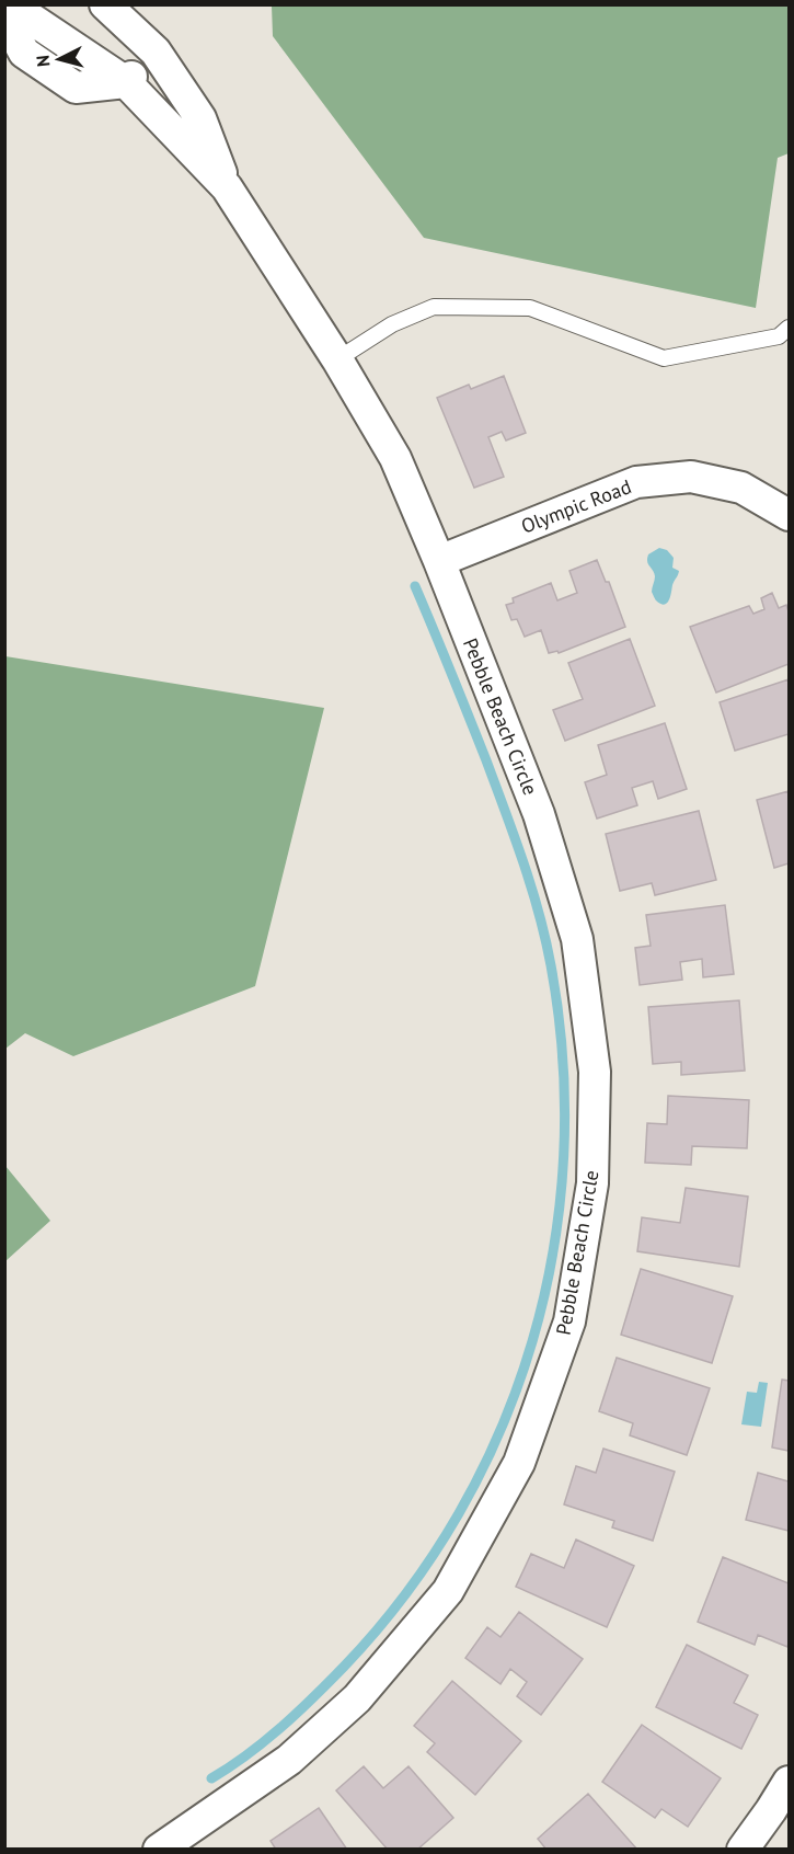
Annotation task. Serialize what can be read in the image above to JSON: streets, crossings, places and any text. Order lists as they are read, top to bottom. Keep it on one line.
{"streets":{"street":["Olympic Road","Pebble Beach Circle"]},"crossings":[["Olympic Road","Pebble Beach Circle"]],"north":"left"}
